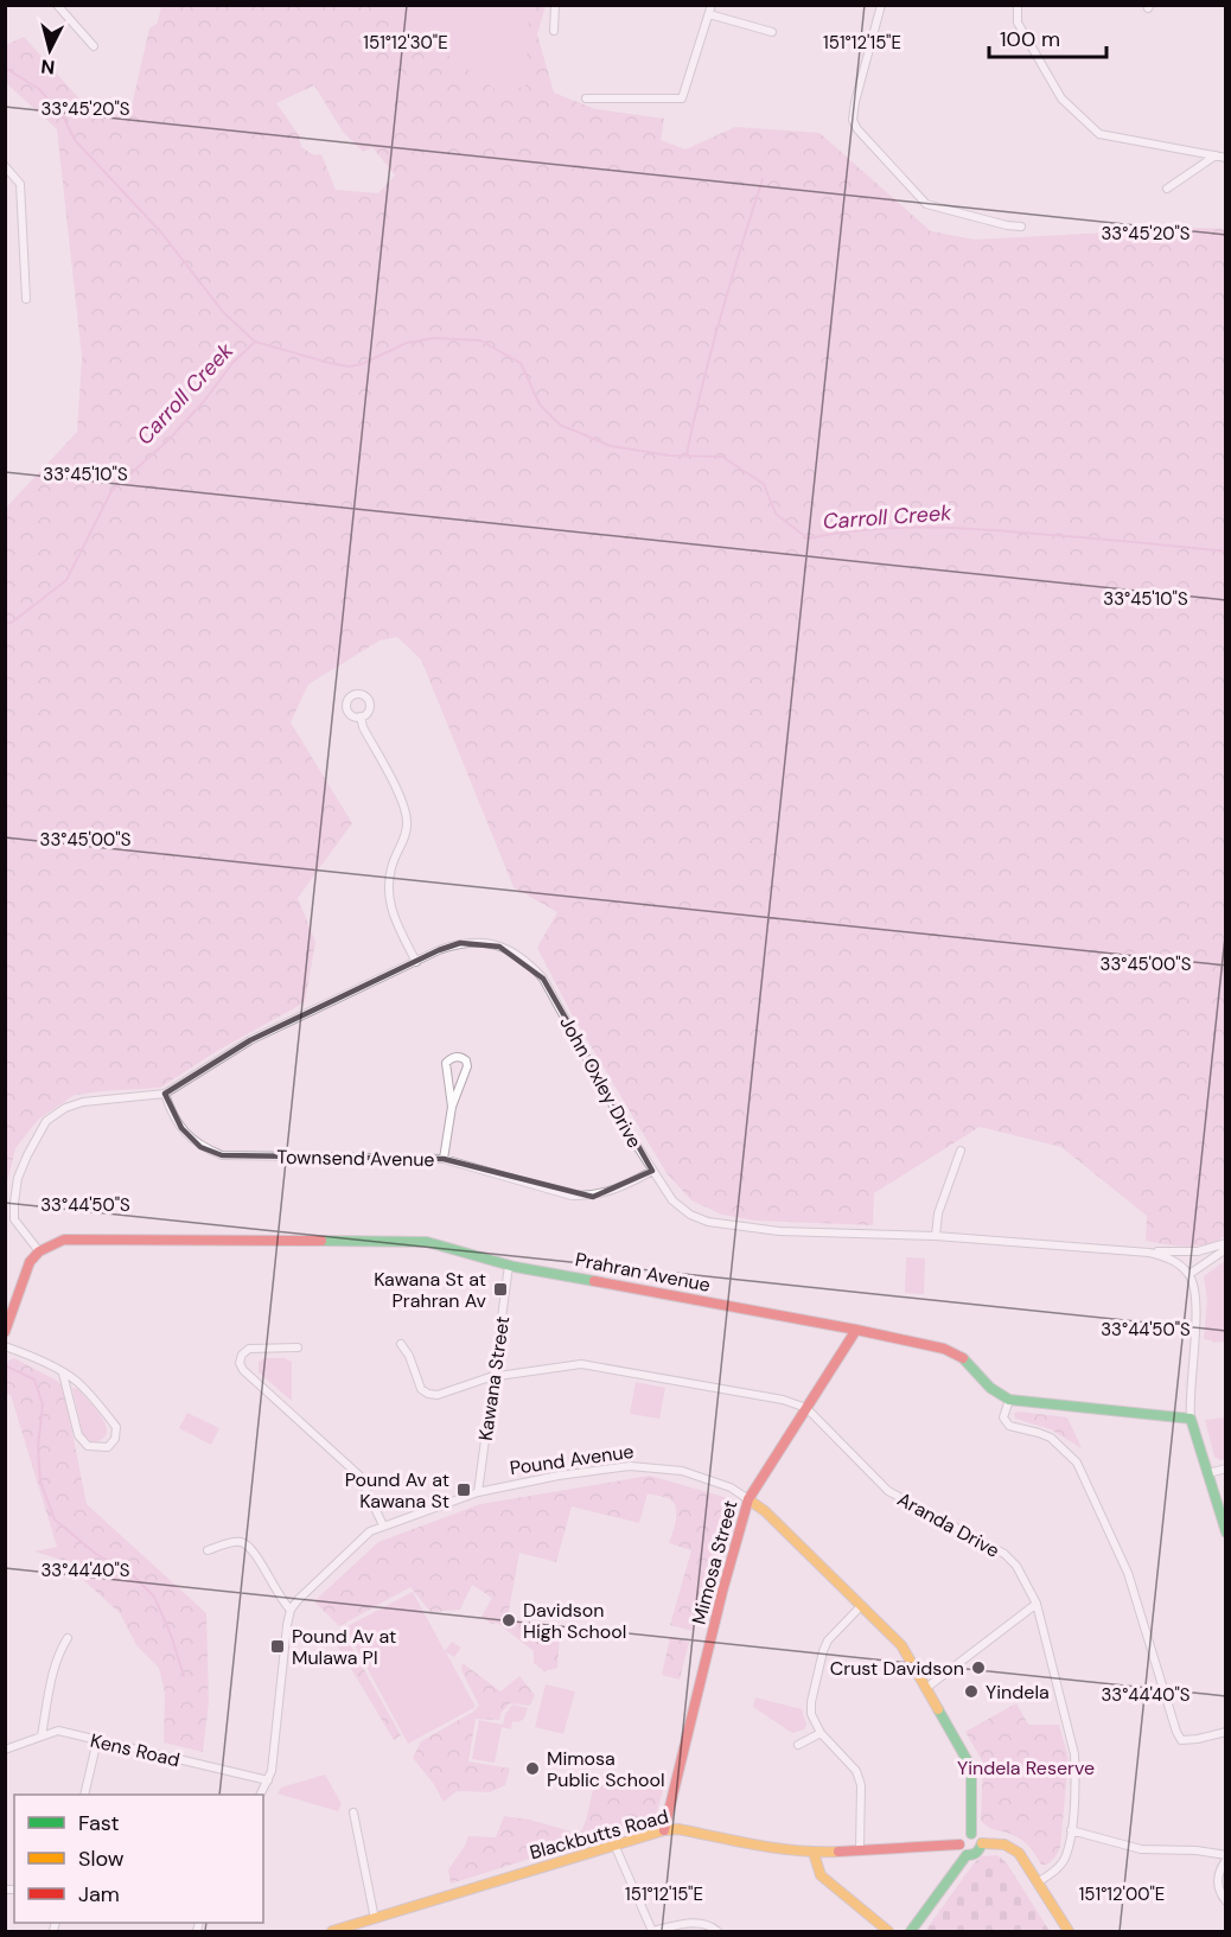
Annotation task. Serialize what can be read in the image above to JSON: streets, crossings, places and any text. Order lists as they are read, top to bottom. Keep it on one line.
{"streets":{"street":["John Oxley Drive","Townsend Avenue","Prahran Avenue","Kawana Street","Pound Avenue","Aranda Drive","Mimosa Street","Kens Road","Blackbutts Road"]},"crossings":[["John Oxley Drive","Townsend Avenue"],["John Oxley Drive","Prahran Avenue"],["Prahran Avenue","Kawana Street"],["Prahran Avenue","Mimosa Street"],["Kawana Street","Pound Avenue"],["Pound Avenue","Mimosa Street"],["Pound Avenue","Blackbutts Road"],["Aranda Drive","Mimosa Street"],["Mimosa Street","Blackbutts Road"]],"water":["Carroll Creek"],"parks":["Yindela Reserve"],"places":{"transit":["Kawana St at Prahran Av","Pound Av at Kawana St","Pound Av at Mulawa Pl"],"other":["Davidson High School","Crust Davidson","Yindela","Mimosa Public School"]},"legend":["Fast","Slow","Jam"],"scale_bar":"100 m","north":"bottom","coordinates":["151°12'30\"E","151°12'15\"E","33°45'20\"S","33°45'10\"S","33°45'00\"S","33°44'50\"S","33°44'40\"S","151°12'00\"E"]}
